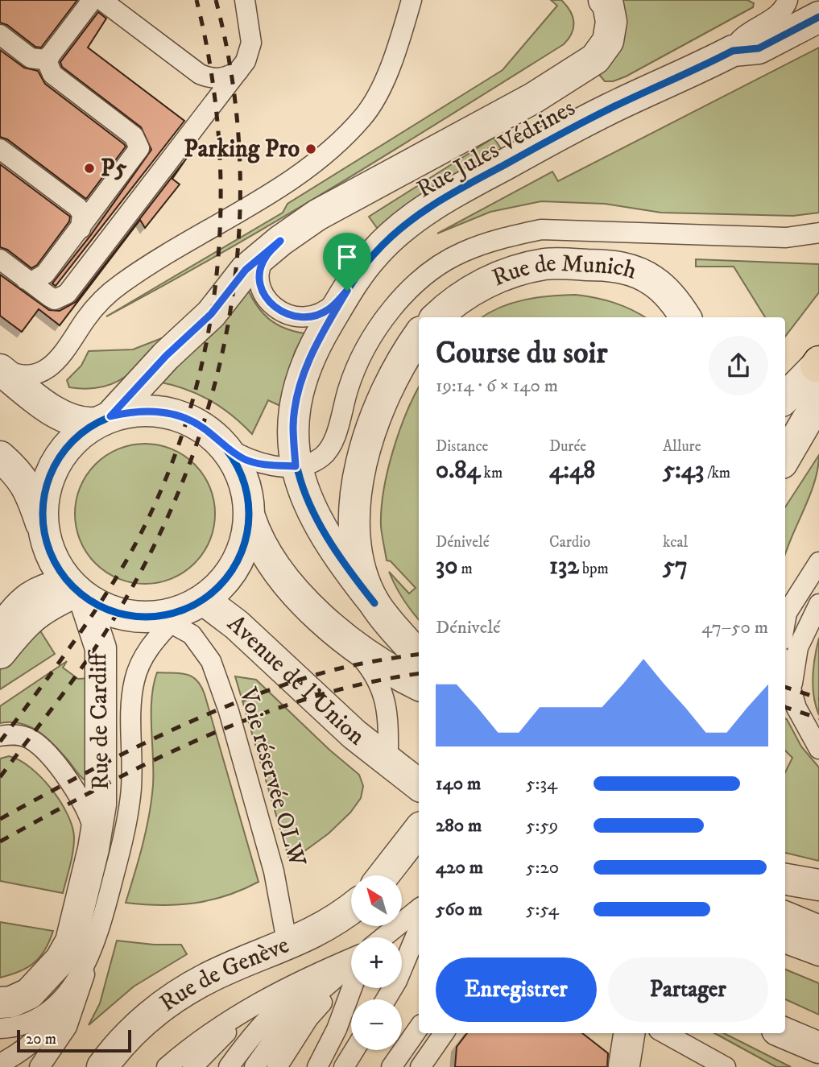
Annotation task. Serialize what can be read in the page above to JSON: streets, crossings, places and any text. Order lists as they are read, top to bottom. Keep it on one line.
{"streets":{"street":["Rue Jules Védrines","Rue de Munich","Avenue de l'Union","Rue de Cardiff","Rue de Genève"],"lane":["Voie réservée OLW"]},"crossings":[["Avenue de l'Union","Rue de Cardiff"],["Avenue de l'Union","Voie réservée OLW"],["Voie réservée OLW","Rue de Genève"]],"places":["Parking Pro","P5"],"scale_bar":"20 m","north":"top left","page":{"heading":["Course du soir","19:14 · 6 × 140 m"],"stats":[["Distance","0.84 km"],["Durée","4:48"],["Allure","5:43 /km"],["Dénivelé","30 m"],["Cardio","132 bpm"],["kcal","57"]],"chart":["Dénivelé","47–50 m"],"list":[{"name":"140 m","note":"5:34"},{"name":"280 m","note":"5:59"},{"name":"420 m","note":"5:20"},{"name":"560 m","note":"5:54"}],"map_buttons":["+","−"],"buttons":["Enregistrer","Partager"],"scale":"20 m"}}
